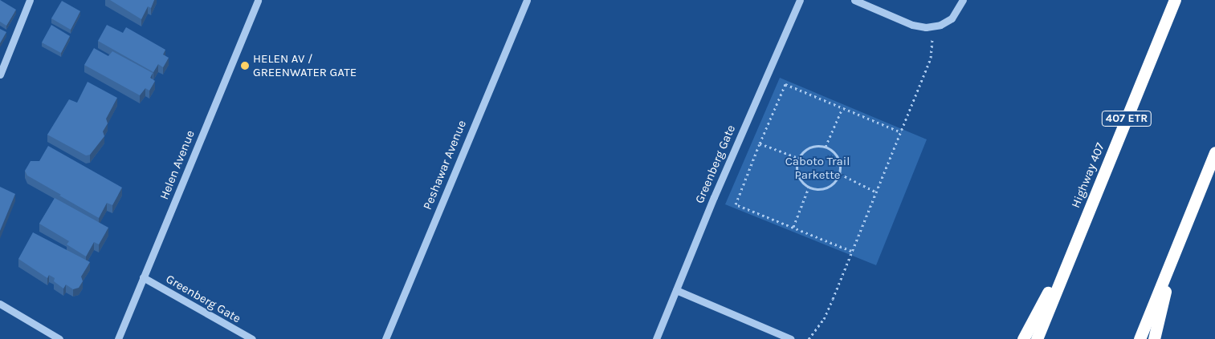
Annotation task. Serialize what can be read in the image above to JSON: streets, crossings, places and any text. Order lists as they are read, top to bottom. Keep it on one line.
{"streets":{"highway":["407 ETR","Highway 407"],"street":["Greenberg Gate","Helen Avenue","Peshawar Avenue"]},"crossings":[["Greenberg Gate","Helen Avenue"]],"parks":["Caboto Trail Parkette"],"places":["HELEN AV / GREENWATER GATE"]}
